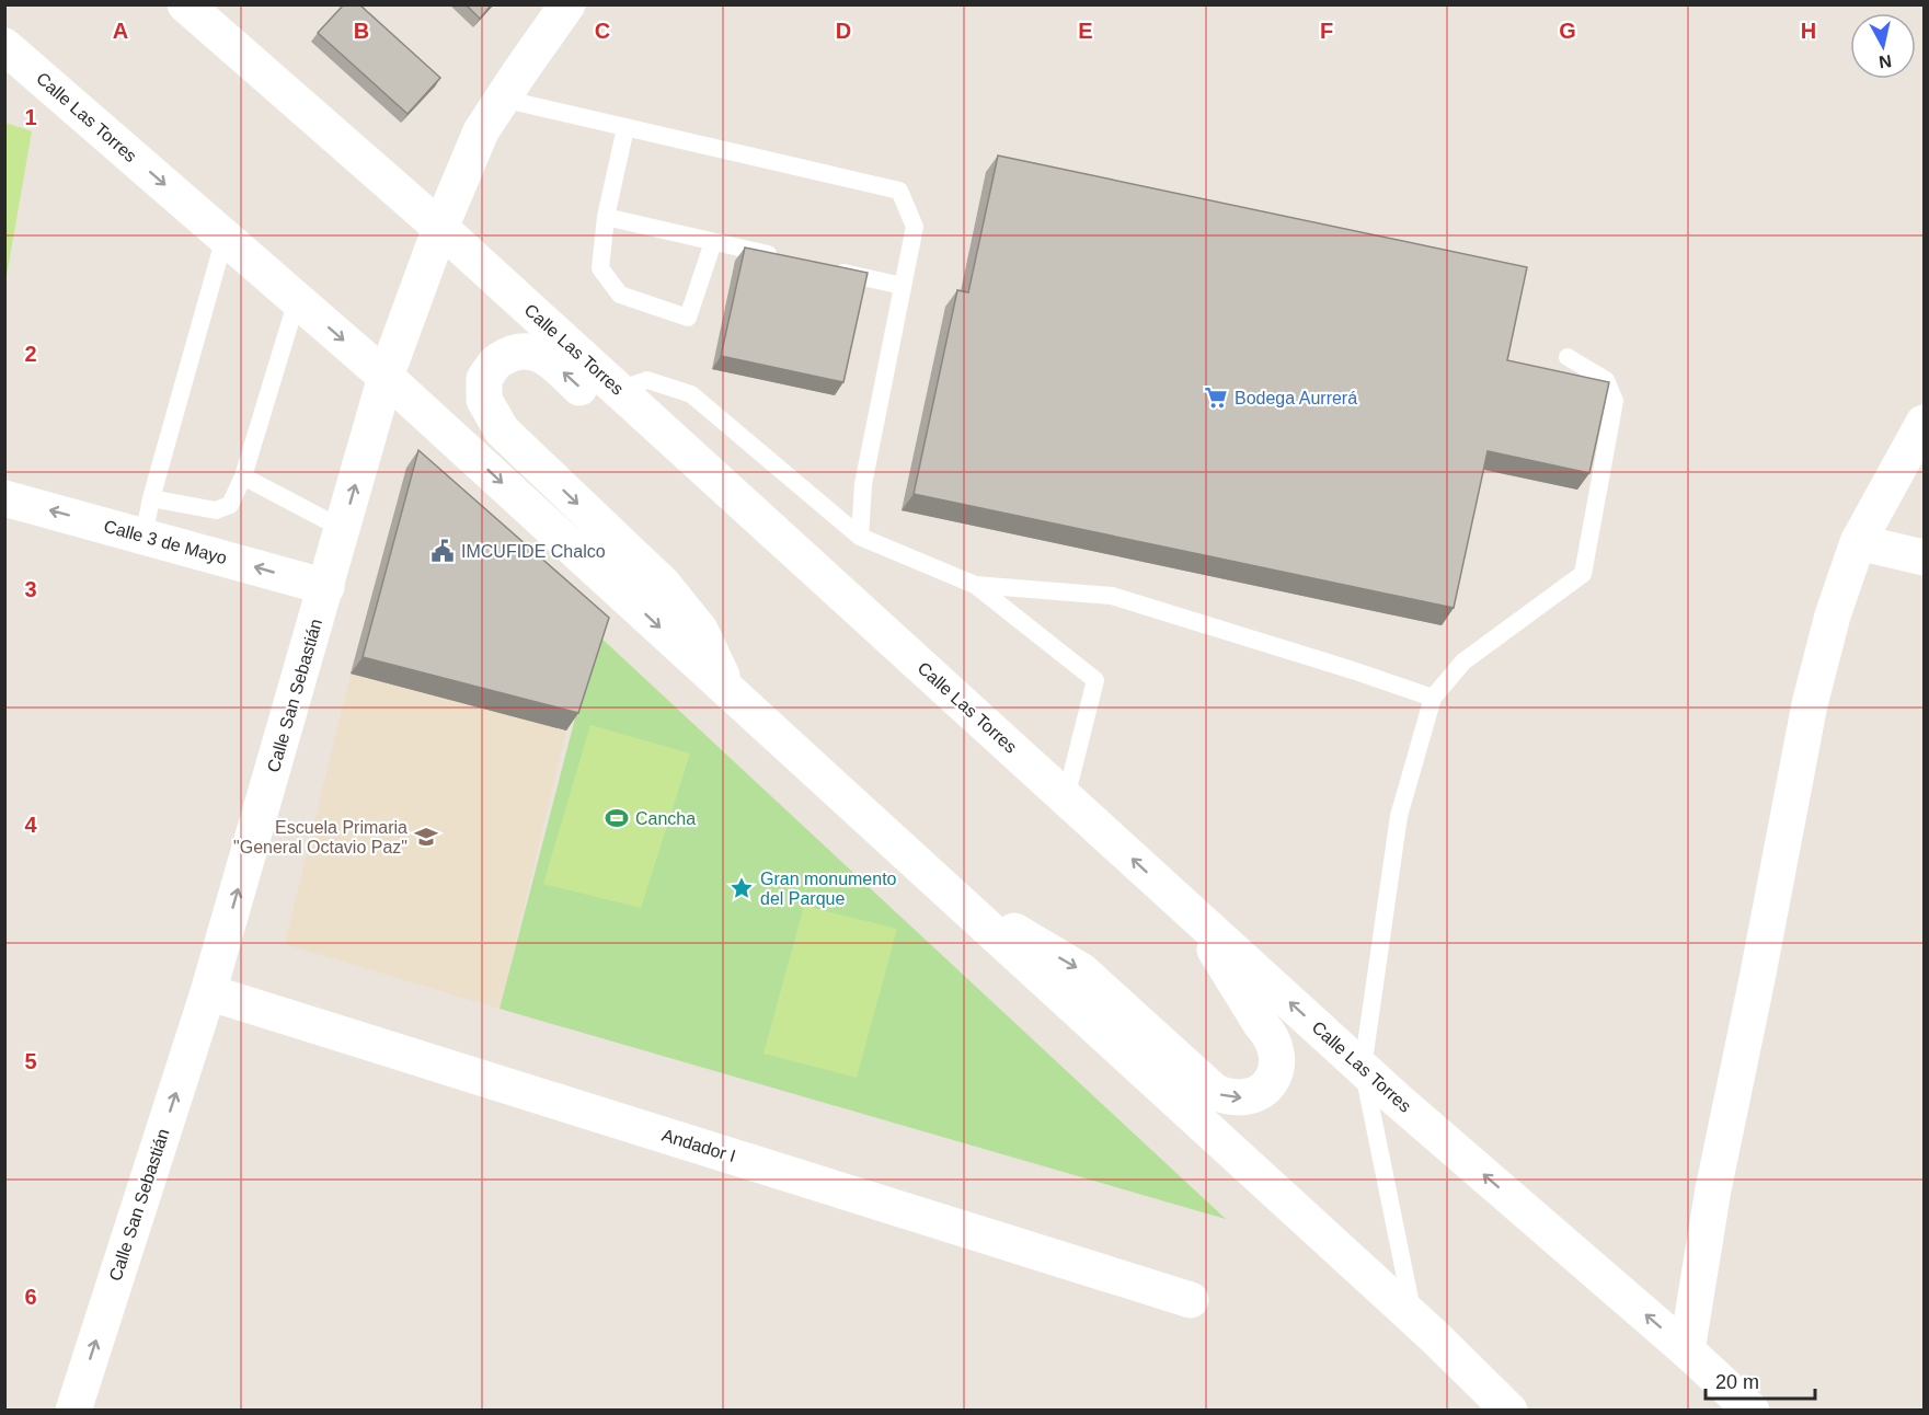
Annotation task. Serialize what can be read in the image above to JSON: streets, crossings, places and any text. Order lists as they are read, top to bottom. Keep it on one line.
{"streets":{"main road":["Calle Las Torres","Calle 3 de Mayo","Calle San Sebastián","Andador I"]},"crossings":[["Calle Las Torres","Calle San Sebastián"],["Calle 3 de Mayo","Calle San Sebastián"],["Calle San Sebastián","Andador I"]],"one_way":["Calle 3 de Mayo","Calle San Sebastián"],"places":{"supermarket":["Bodega Aurrerá"],"public building":["IMCUFIDE Chalco"],"sports":["Cancha"],"school or university":["Escuela Primaria \"General Octavio Paz\""],"place":["Gran monumento del Parque"]},"scale_bar":"20 m","north":"bottom","grid":{"columns":["A","B","C","D","E","F","G","H"],"rows":["1","2","3","4","5","6"]}}
